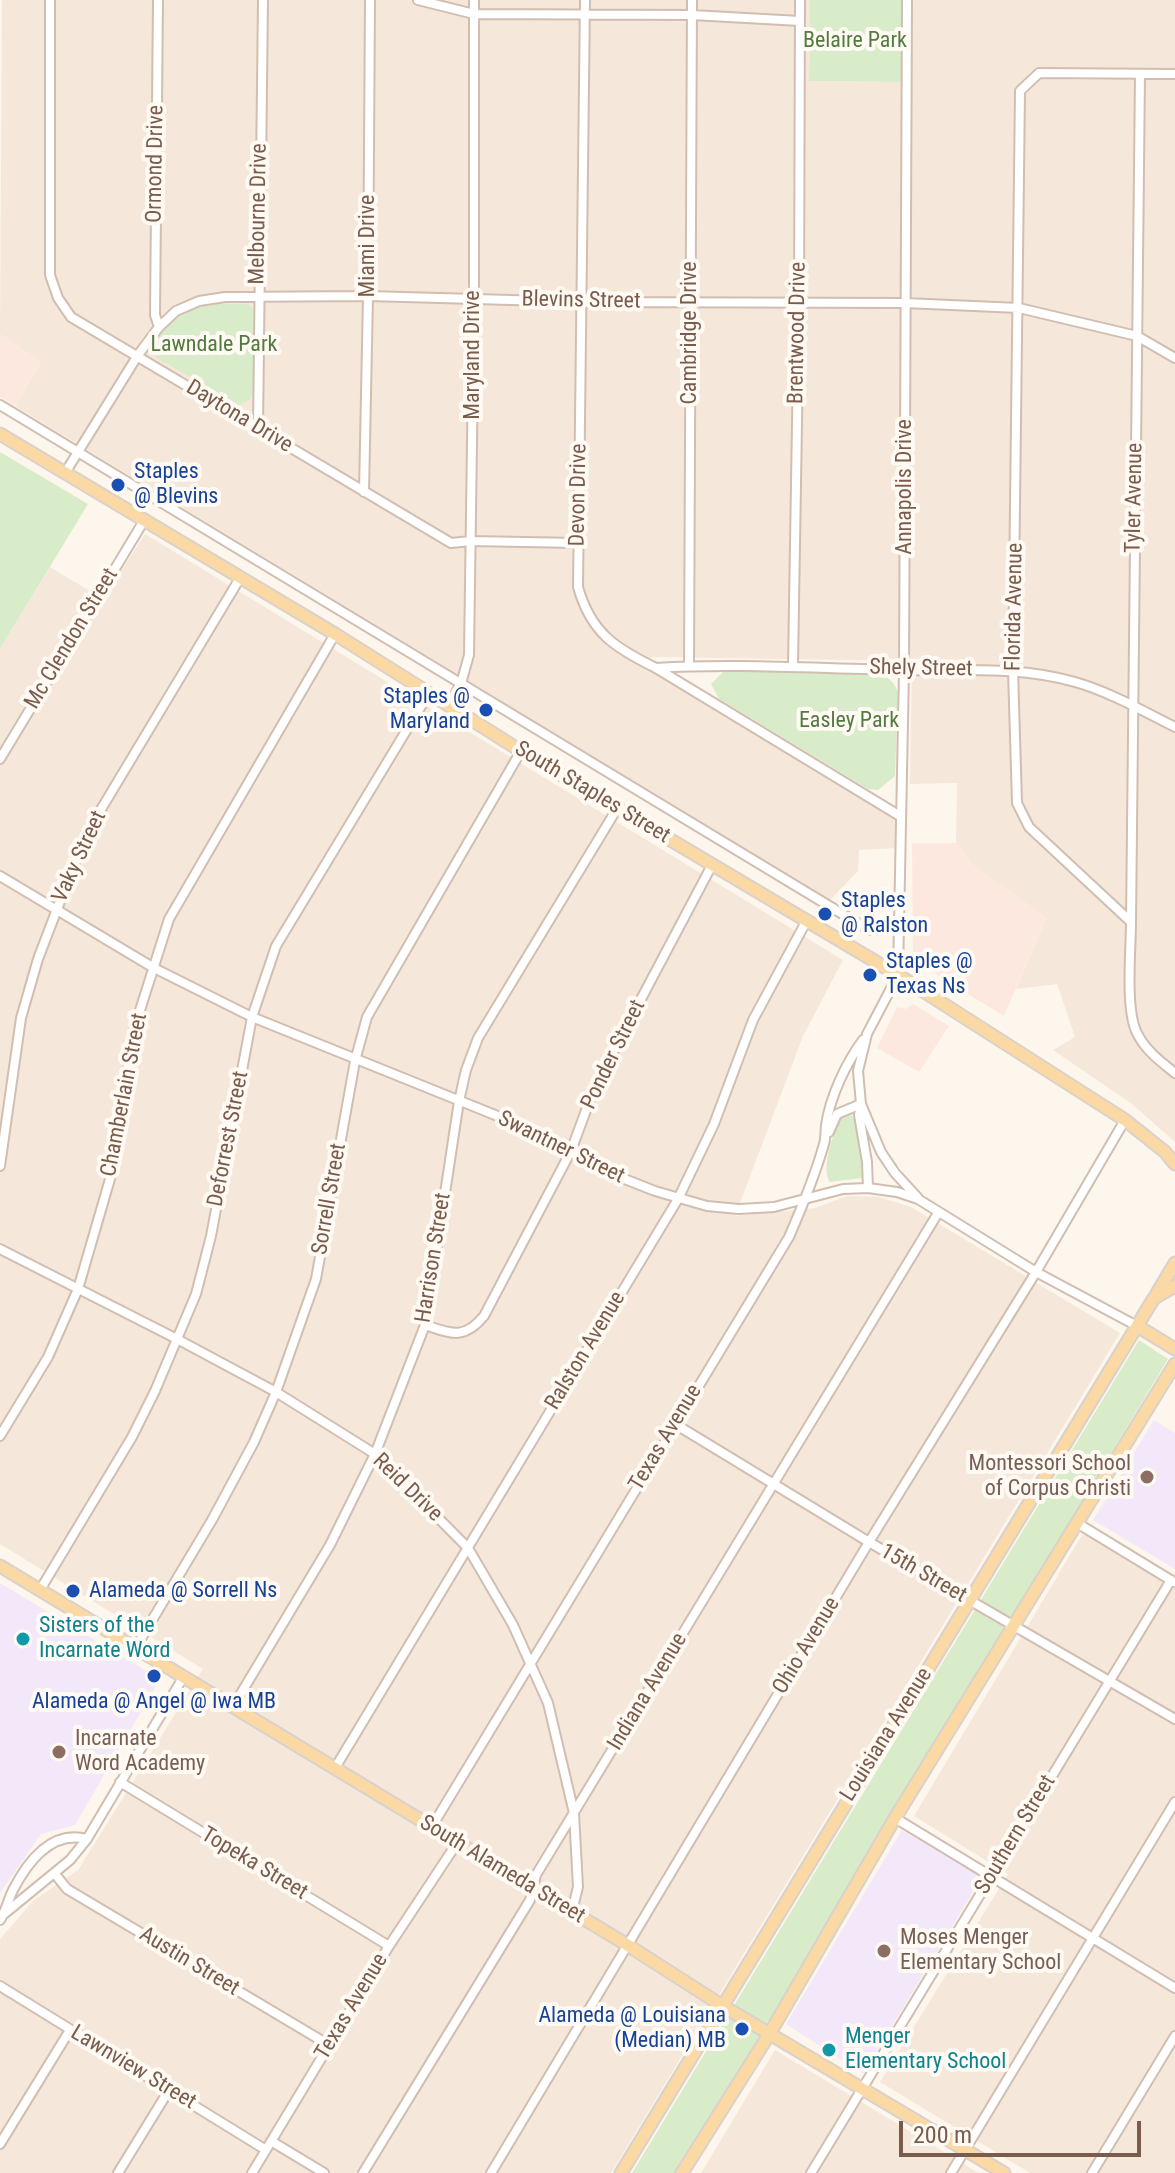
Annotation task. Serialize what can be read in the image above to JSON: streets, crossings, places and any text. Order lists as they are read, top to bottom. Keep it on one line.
{"streets":{"main road":["South Staples Street","Louisiana Avenue","South Alameda Street"],"street":["Ormond Drive","Melbourne Drive","Miami Drive","Blevins Street","Cambridge Drive","Brentwood Drive","Maryland Drive","Daytona Drive","Annapolis Drive","Devon Drive","Tyler Avenue","Florida Avenue","Mc Clendon Street","Shely Street","Vaky Street","Ponder Street","Chamberlain Street","Deforrest Street","Swantner Street","Sorrell Street","Harrison Street","Ralston Avenue","Texas Avenue","Reid Drive","15th Street","Ohio Avenue","Indiana Avenue","Southern Street","Topeka Street","Austin Street","Lawnview Street"]},"crossings":[["Ormond Drive","Blevins Street"],["Melbourne Drive","Blevins Street"],["Melbourne Drive","Daytona Drive"],["Miami Drive","Blevins Street"],["Miami Drive","Daytona Drive"],["Blevins Street","Cambridge Drive"],["Blevins Street","Brentwood Drive"],["Blevins Street","Maryland Drive"],["Blevins Street","Daytona Drive"],["Blevins Street","Annapolis Drive"],["Blevins Street","Devon Drive"],["Blevins Street","Tyler Avenue"],["Blevins Street","Florida Avenue"],["Blevins Street","South Staples Street"],["Cambridge Drive","Shely Street"],["Brentwood Drive","Shely Street"],["Maryland Drive","Daytona Drive"],["Maryland Drive","South Staples Street"],["Daytona Drive","Devon Drive"],["Annapolis Drive","Devon Drive"],["Annapolis Drive","Shely Street"],["Annapolis Drive","South Staples Street"],["Annapolis Drive","Texas Avenue"],["Devon Drive","Shely Street"],["Tyler Avenue","Florida Avenue"],["Tyler Avenue","Shely Street"],["Florida Avenue","Shely Street"],["Mc Clendon Street","South Staples Street"],["South Staples Street","Vaky Street"],["South Staples Street","Ponder Street"],["South Staples Street","Chamberlain Street"],["South Staples Street","Deforrest Street"],["South Staples Street","Sorrell Street"],["South Staples Street","Harrison Street"],["South Staples Street","Ralston Avenue"],["South Staples Street","Texas Avenue"],["South Staples Street","Ohio Avenue"],["Vaky Street","Swantner Street"],["Ponder Street","Swantner Street"],["Ponder Street","Harrison Street"],["Chamberlain Street","Swantner Street"],["Chamberlain Street","Reid Drive"],["Deforrest Street","Swantner Street"],["Deforrest Street","Reid Drive"],["Deforrest Street","South Alameda Street"],["Swantner Street","Sorrell Street"],["Swantner Street","Harrison Street"],["Swantner Street","Ralston Avenue"],["Swantner Street","Texas Avenue"],["Swantner Street","Ohio Avenue"],["Swantner Street","Indiana Avenue"],["Swantner Street","Louisiana Avenue"],["Sorrell Street","Reid Drive"],["Sorrell Street","South Alameda Street"],["Harrison Street","Reid Drive"],["Harrison Street","South Alameda Street"],["Ralston Avenue","Reid Drive"],["Ralston Avenue","South Alameda Street"],["Texas Avenue","Reid Drive"],["Texas Avenue","15th Street"],["Texas Avenue","Topeka Street"],["Texas Avenue","South Alameda Street"],["Texas Avenue","Austin Street"],["Texas Avenue","Lawnview Street"],["Reid Drive","Indiana Avenue"],["Reid Drive","South Alameda Street"],["15th Street","Ohio Avenue"],["15th Street","Indiana Avenue"],["15th Street","Louisiana Avenue"],["15th Street","Southern Street"],["Ohio Avenue","South Alameda Street"],["Indiana Avenue","South Alameda Street"],["Louisiana Avenue","South Alameda Street"],["Southern Street","South Alameda Street"]],"parks":["Belaire Park","Lawndale Park","Easley Park"],"places":["Staples @ Blevins","Staples @ Maryland","Staples @ Ralston","Staples @ Texas Ns","Montessori School of Corpus Christi","Alameda @ Sorrell Ns","Sisters of the Incarnate Word","Alameda @ Angel @ Iwa MB","Incarnate Word Academy","Moses Menger Elementary School","Alameda @ Louisiana (Median) MB","Menger Elementary School"],"scale_bar":"200 m"}
